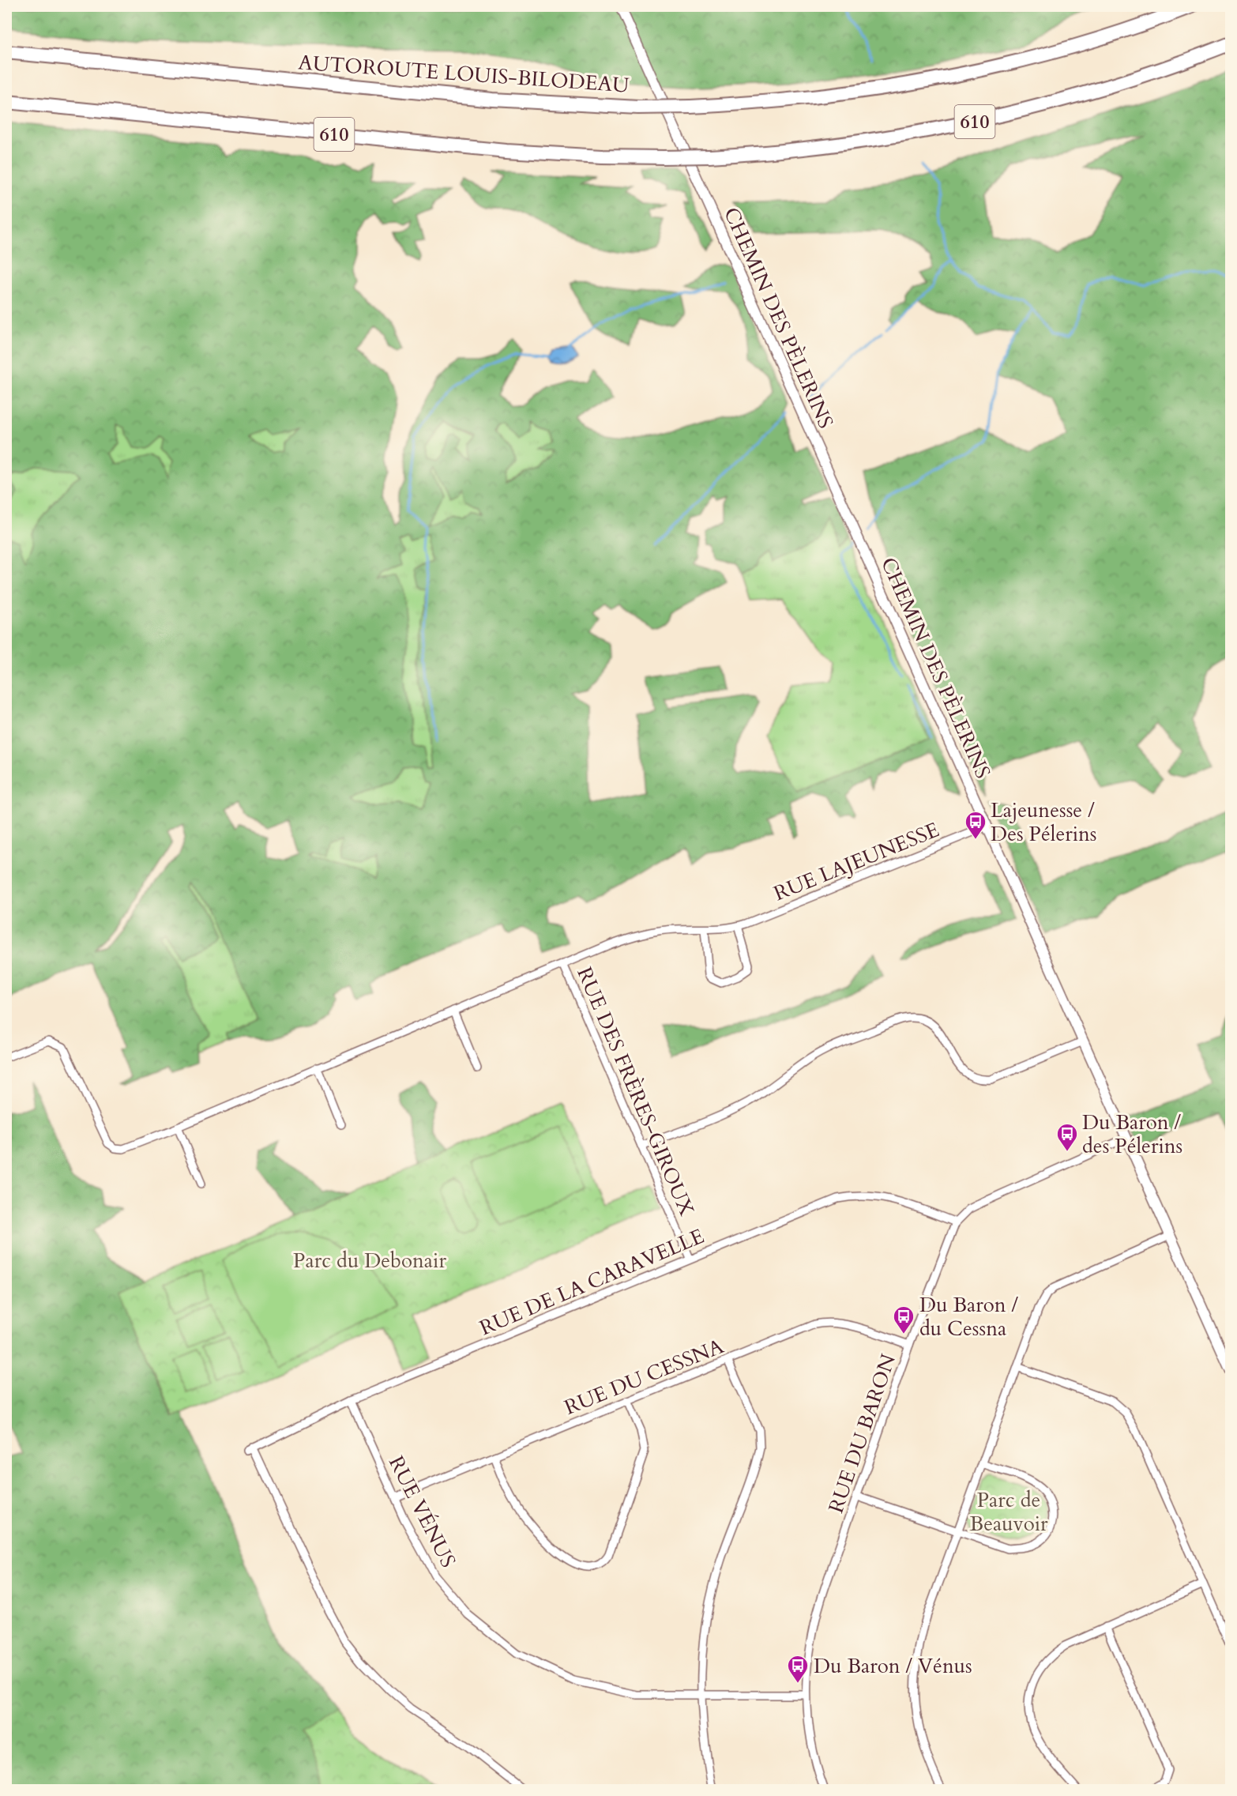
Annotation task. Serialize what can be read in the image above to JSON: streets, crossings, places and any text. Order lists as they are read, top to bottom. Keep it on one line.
{"streets":{"highway":["AUTOROUTE LOUIS-BILODEAU","610"],"street":["CHEMIN DES PÈLERINS","RUE LAJEUNESSE","RUE DES FRÈRES-GIROUX","RUE DE LA CARAVELLE","RUE DU CESSNA","RUE DU BARON","RUE VÉNUS"]},"crossings":[["CHEMIN DES PÈLERINS","RUE LAJEUNESSE"],["CHEMIN DES PÈLERINS","RUE DU BARON"],["RUE LAJEUNESSE","RUE DES FRÈRES-GIROUX"],["RUE DES FRÈRES-GIROUX","RUE DE LA CARAVELLE"],["RUE DE LA CARAVELLE","RUE DU BARON"],["RUE DE LA CARAVELLE","RUE VÉNUS"],["RUE DU CESSNA","RUE DU BARON"],["RUE DU CESSNA","RUE VÉNUS"],["RUE DU BARON","RUE VÉNUS"]],"parks":["Parc du Debonair","Parc de Beauvoir"],"places":{"bus stop":["Lajeunesse / Des Pélerins","Du Baron / des Pélerins","Du Baron / du Cessna","Du Baron / Vénus"]}}
